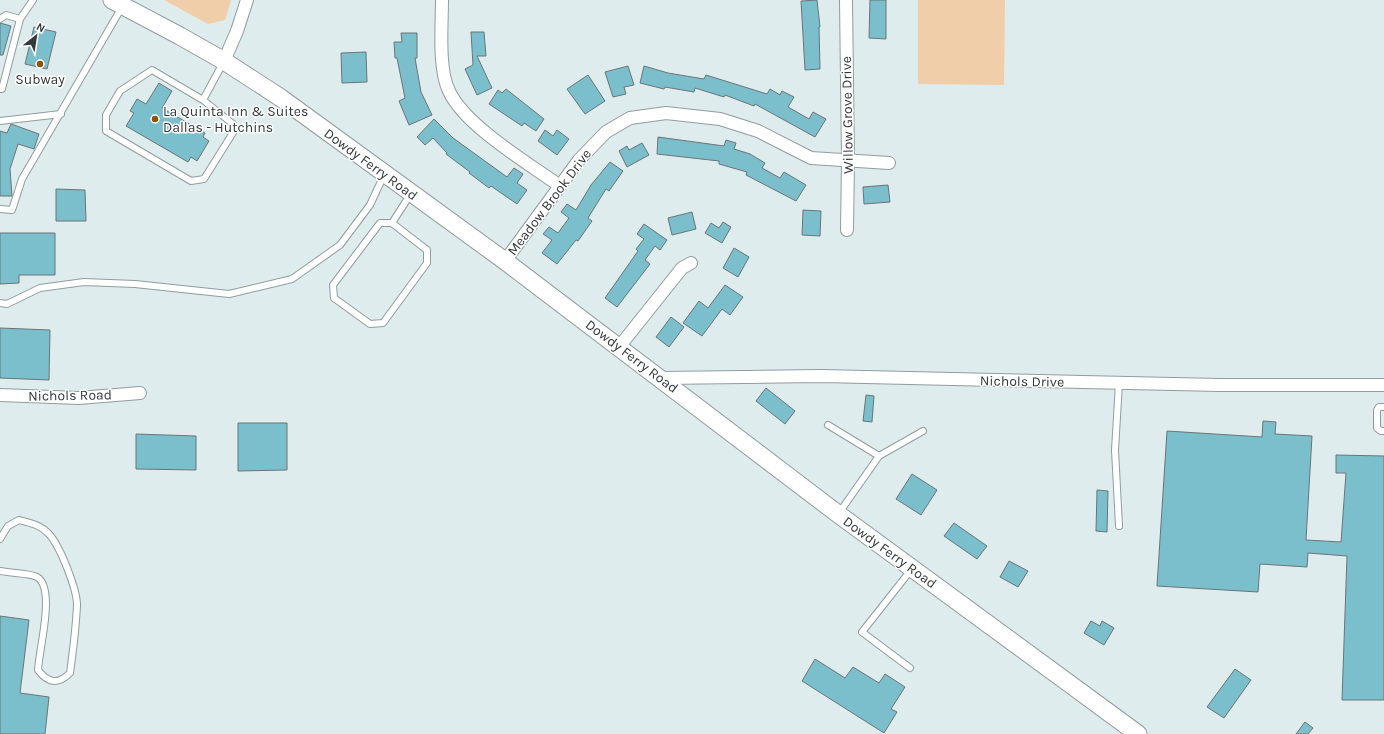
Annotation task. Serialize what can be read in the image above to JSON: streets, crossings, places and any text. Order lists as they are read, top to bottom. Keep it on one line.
{"streets":{"street":["Willow Grove Drive","Dowdy Ferry Road","Meadow Brook Drive","Nichols Drive","Nichols Road"]},"crossings":[["Willow Grove Drive","Meadow Brook Drive"],["Dowdy Ferry Road","Meadow Brook Drive"],["Dowdy Ferry Road","Nichols Drive"]],"places":["Subway","La Quinta Inn & Suites Dallas - Hutchins"],"north":"top right"}
